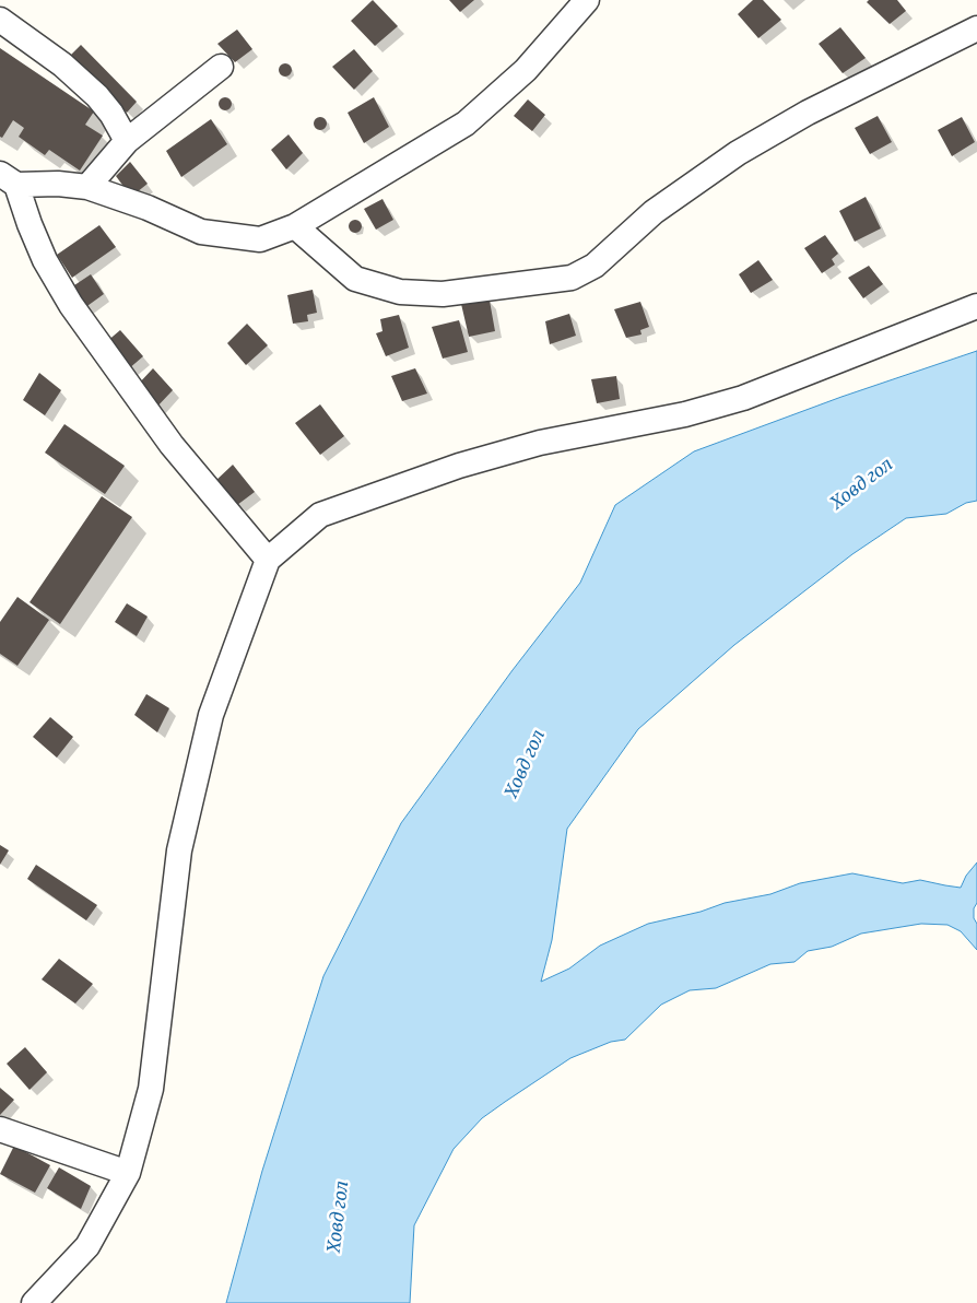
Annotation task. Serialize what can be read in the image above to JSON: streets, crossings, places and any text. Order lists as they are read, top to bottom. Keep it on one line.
{"water":["Ховд гол"]}
